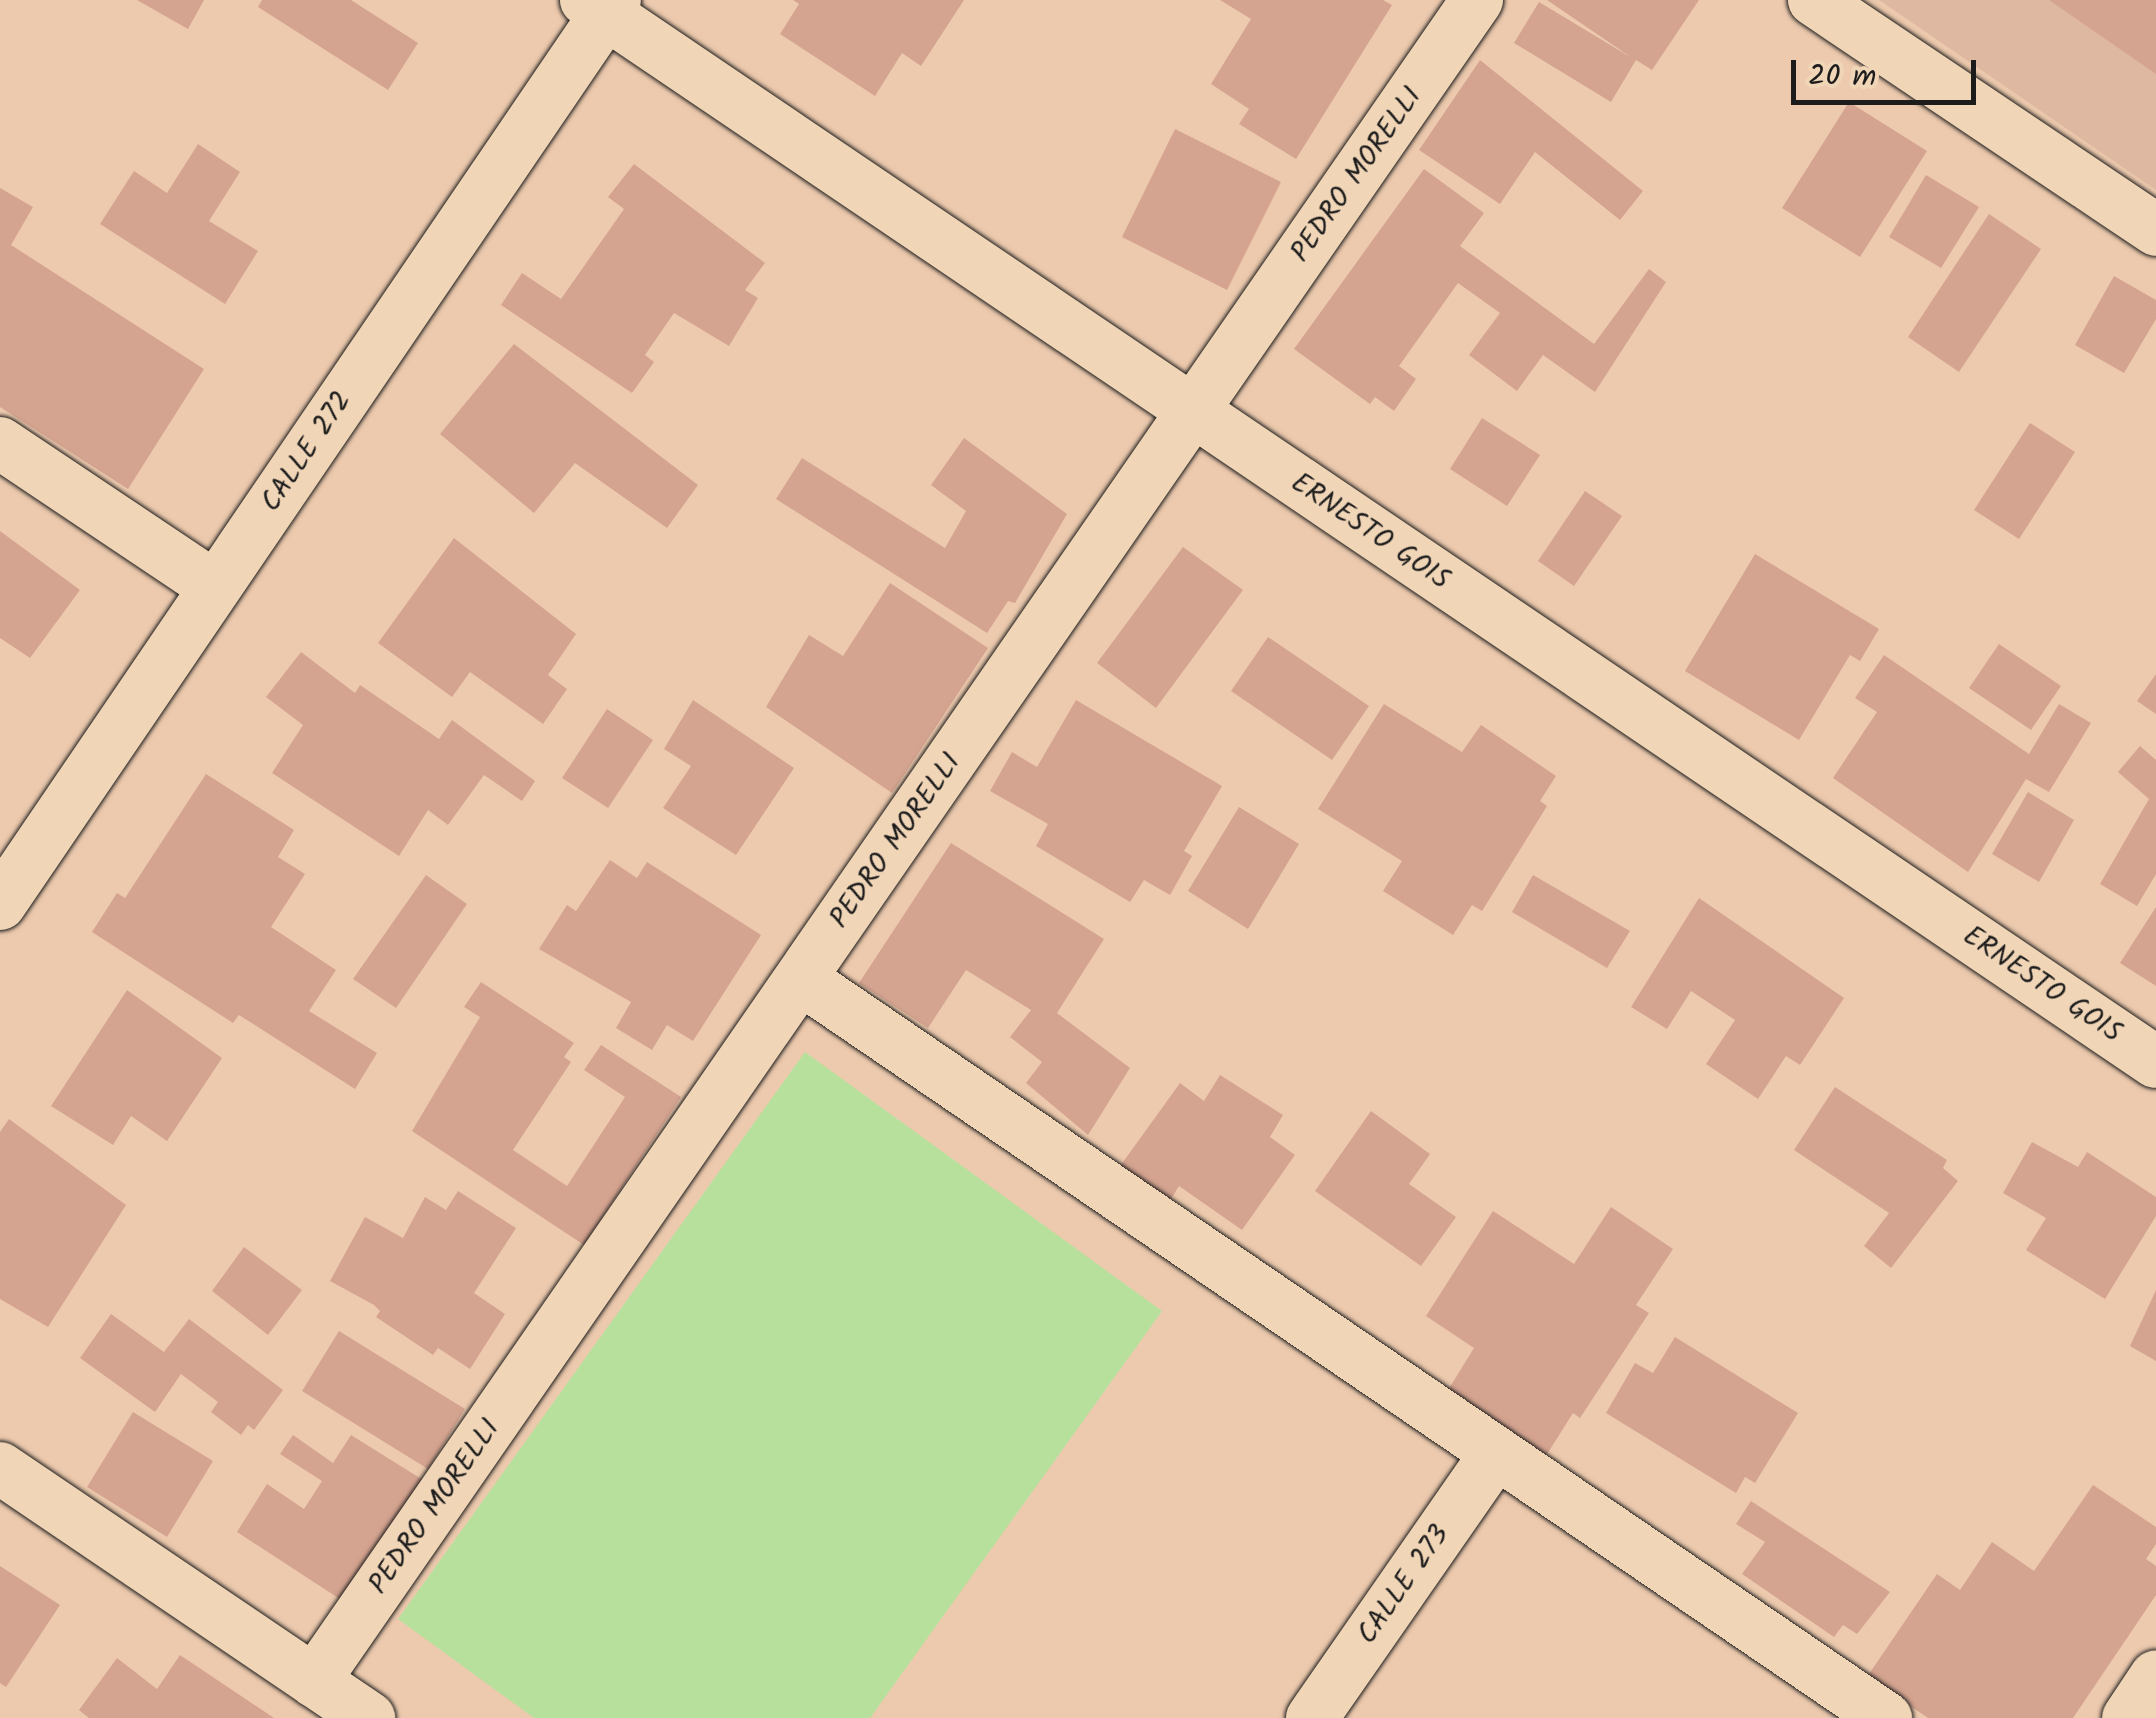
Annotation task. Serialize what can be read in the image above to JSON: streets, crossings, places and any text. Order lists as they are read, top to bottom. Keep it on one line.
{"streets":{"street":["PEDRO MORELLI","CALLE 272","ERNESTO GOIS","CALLE 273"]},"crossings":[["PEDRO MORELLI","ERNESTO GOIS"],["CALLE 272","ERNESTO GOIS"]],"scale_bar":"20 m"}
